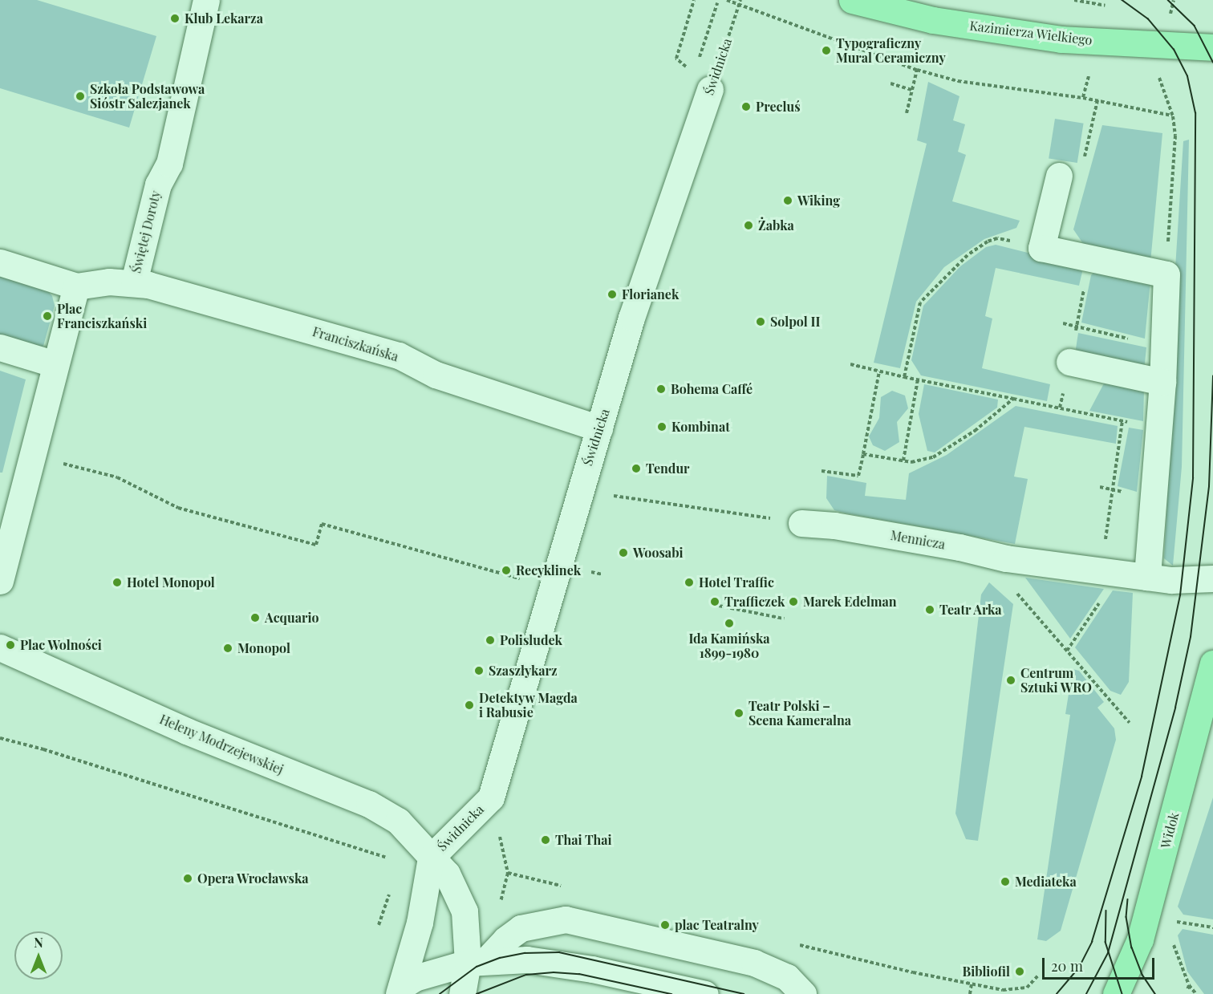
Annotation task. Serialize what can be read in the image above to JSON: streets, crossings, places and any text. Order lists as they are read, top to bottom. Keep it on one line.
{"streets":{"main road":["Kazimierza Wielkiego","Widok"],"street":["Świdnicka","Świętej Doroty","Franciszkańska","Mennicza","Heleny Modrzejewskiej"]},"crossings":[["Świdnicka","Franciszkańska"],["Świdnicka","Heleny Modrzejewskiej"],["Świętej Doroty","Franciszkańska"]],"places":["Klub Lekarza","Typograficzny Mural Ceramiczny","Szkoła Podstawowa Sióstr Salezjanek","Precluś","Wiking","Żabka","Florianek","Plac Franciszkański","Solpol II","Bohema Caffé","Kombinat","Tendur","Woosabi","Recyklinek","Hotel Monopol","Hotel Traffic","Trafficzek","Marek Edelman","Teatr Arka","Acquario","Ida Kamińska 1899-1980","Polisludek","Plac Wolności","Monopol","Szaszłykarz","Centrum Sztuki WRO","Detektyw Magda i Rabusie","Teatr Polski – Scena Kameralna","Thai Thai","Opera Wrocławska","Mediateka","plac Teatralny","Bibliofil"],"scale_bar":"20 m","north":"top"}
